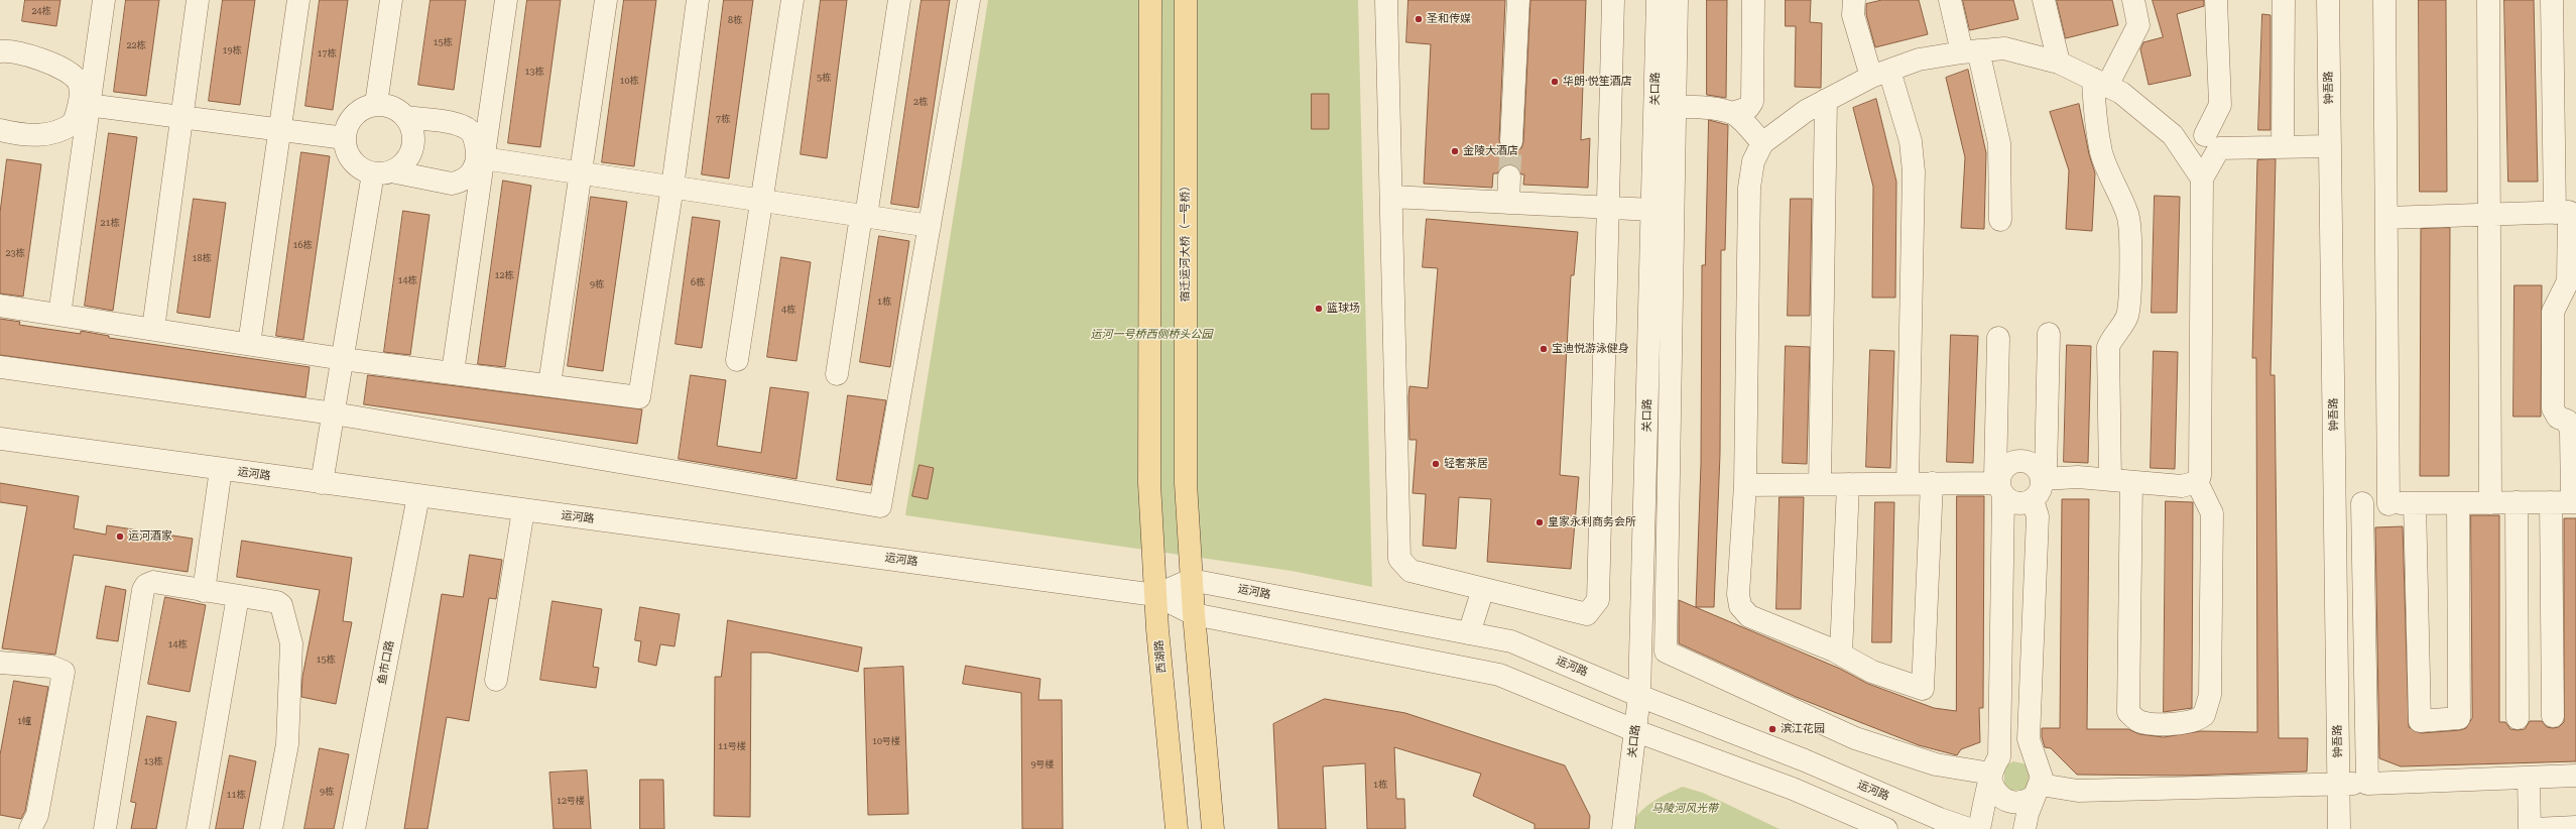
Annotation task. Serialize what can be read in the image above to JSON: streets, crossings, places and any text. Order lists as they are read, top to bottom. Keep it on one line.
{"streets":{"main road":["宿迁运河大桥（一号桥）","西湖路"],"street":["钟吾路","关口路","运河路","鱼市口路"]},"crossings":[["关口路","运河路"],["宿迁运河大桥（一号桥）","运河路"],["运河路","西湖路"],["运河路","鱼市口路"]],"parks":["运河一号桥西侧桥头公园","马陵河风光带"],"places":["圣和传媒","华朗·悦笙酒店","金陵大酒店","篮球场","宝迪悦游泳健身","轻奢茶居","皇家永利商务会所","运河酒家","滨江花园"],"house_numbers":["24栋","8栋","15栋","22栋","19栋","17栋","13栋","5栋","10栋","2栋","7栋","21栋","16栋","23栋","18栋","12栋","14栋","6栋","9栋","1栋","4栋","14栋","15栋","1幢","10号楼","11号楼","13栋","9号楼","1栋","9栋","11栋","12号楼"]}
